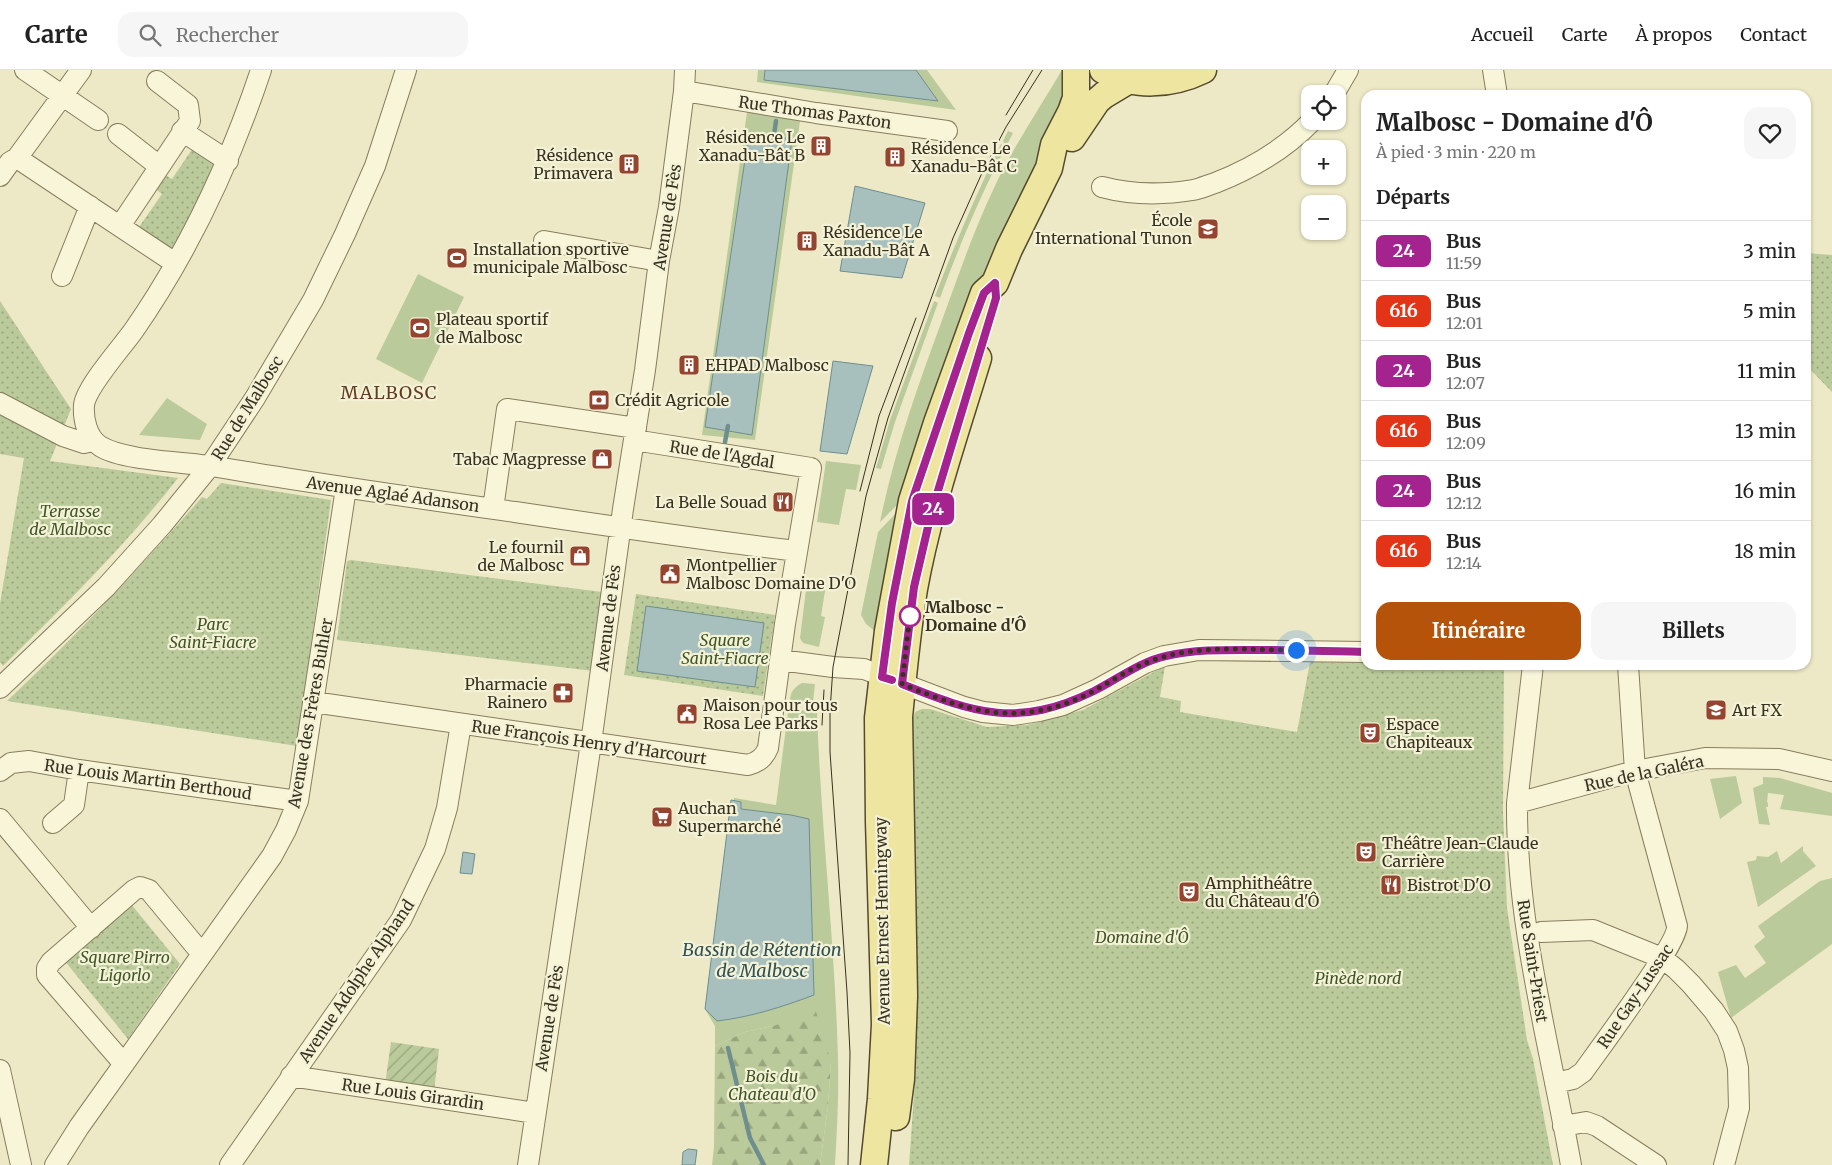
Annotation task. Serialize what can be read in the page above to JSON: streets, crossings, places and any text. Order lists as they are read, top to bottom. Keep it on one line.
{"streets":{"main road":["Avenue Ernest Hemingway"],"street":["Rue Thomas Paxton","Avenue de Fès","Rue de Malbosc","Rue de l'Agdal","Avenue Aglaé Adanson","Avenue des Frères Buhler","Rue François Henry d'Harcourt","Rue de la Galéra","Rue Louis Martin Berthoud","Rue Saint-Priest","Avenue Adolphe Alphand","Rue Gay-Lussac","Rue Louis Girardin"]},"crossings":[["Rue Thomas Paxton","Avenue de Fès"],["Avenue de Fès","Rue de l'Agdal"],["Avenue de Fès","Avenue Aglaé Adanson"],["Avenue de Fès","Rue François Henry d'Harcourt"],["Avenue de Fès","Rue Louis Girardin"],["Rue de Malbosc","Avenue Aglaé Adanson"],["Rue de l'Agdal","Avenue Aglaé Adanson"],["Rue de l'Agdal","Rue François Henry d'Harcourt"],["Avenue Aglaé Adanson","Avenue des Frères Buhler"],["Avenue Aglaé Adanson","Rue François Henry d'Harcourt"],["Avenue des Frères Buhler","Rue François Henry d'Harcourt"],["Avenue des Frères Buhler","Rue Louis Martin Berthoud"],["Rue François Henry d'Harcourt","Avenue Adolphe Alphand"],["Rue de la Galéra","Rue Saint-Priest"],["Rue de la Galéra","Rue Gay-Lussac"],["Rue Saint-Priest","Rue Gay-Lussac"],["Avenue Adolphe Alphand","Rue Louis Girardin"]],"districts":["MALBOSC"],"water":["Bassin de Rétention de Malbosc"],"parks":["Terrasse de Malbosc","Parc Saint-Fiacre","Square Saint-Fiacre","Domaine d'Ô","Square Pirro Ligorlo","Pinède nord","Bois du Chateau d'O"],"places":{"building":["Résidence Le Xanadu-Bât B","Résidence Le Xanadu-Bât C","Résidence Primavera","Résidence Le Xanadu-Bât A","EHPAD Malbosc"],"school or university":["École International Tunon","Art FX"],"sports":["Installation sportive municipale Malbosc","Plateau sportif de Malbosc"],"bank":["Crédit Agricole"],"shop":["Tabac Magpresse","Le fournil de Malbosc"],"restaurant":["La Belle Souad","Bistrot D'O"],"public building":["Montpellier Malbosc Domaine D'O","Maison pour tous Rosa Lee Parks"],"other":["Malbosc - Domaine d'Ô"],"pharmacy":["Pharmacie Rainero"],"theatre":["Espace Chapiteaux","Théâtre Jean-Claude Carrière","Amphithéâtre du Château d'Ô"],"supermarket":["Auchan Supermarché"]},"lines":["bus line 24"],"page":{"header":"Carte","search":"Rechercher","nav":["Accueil","Carte","À propos","Contact"],"on_map":"24","map_buttons":["+","−"],"heading":[["Malbosc - Domaine d'Ô","À pied · 3 min · 220 m"],"Départs"],"list":[{"mark":"24","name":"Bus","note":"11:59","value":"3 min"},{"mark":"616","name":"Bus","note":"12:01","value":"5 min"},{"mark":"24","name":"Bus","note":"12:07","value":"11 min"},{"mark":"616","name":"Bus","note":"12:09","value":"13 min"},{"mark":"24","name":"Bus","note":"12:12","value":"16 min"},{"mark":"616","name":"Bus","note":"12:14","value":"18 min"}],"buttons":["Itinéraire","Billets"]}}
